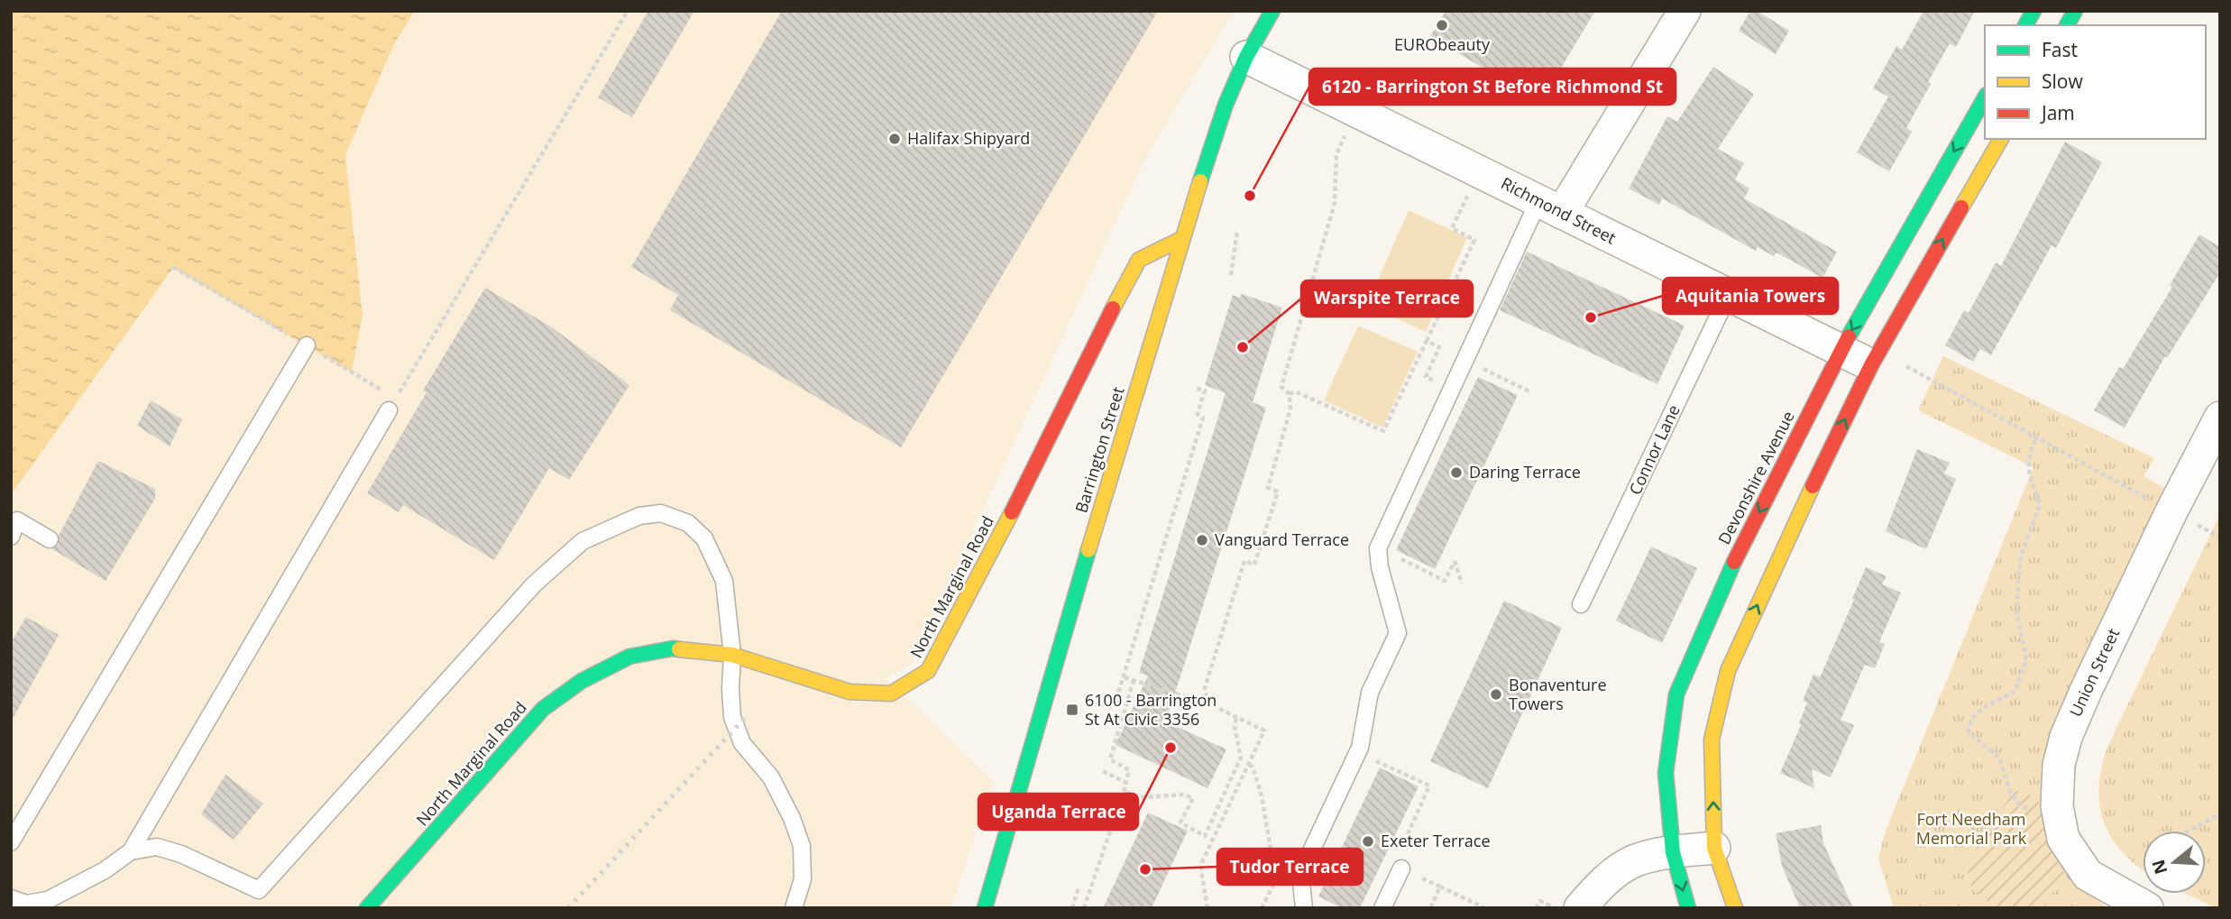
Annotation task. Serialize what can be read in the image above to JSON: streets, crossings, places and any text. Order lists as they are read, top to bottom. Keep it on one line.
{"streets":{"street":["Richmond Street","Barrington Street","Devonshire Avenue","North Marginal Road","Union Street"],"lane":["Connor Lane"]},"crossings":[["Richmond Street","Barrington Street"],["Richmond Street","Connor Lane"],["Richmond Street","Devonshire Avenue"],["Barrington Street","North Marginal Road"]],"parks":["Fort Needham Memorial Park"],"places":{"other":["EURObeauty","Halifax Shipyard","6120 - Barrington St Before Richmond St","Aquitania Towers","Warspite Terrace","Daring Terrace","Vanguard Terrace","Bonaventure Towers","Uganda Terrace","Exeter Terrace","Tudor Terrace"],"transit":["6100 - Barrington St At Civic 3356"]},"legend":["Fast","Slow","Jam"],"north":"left"}
